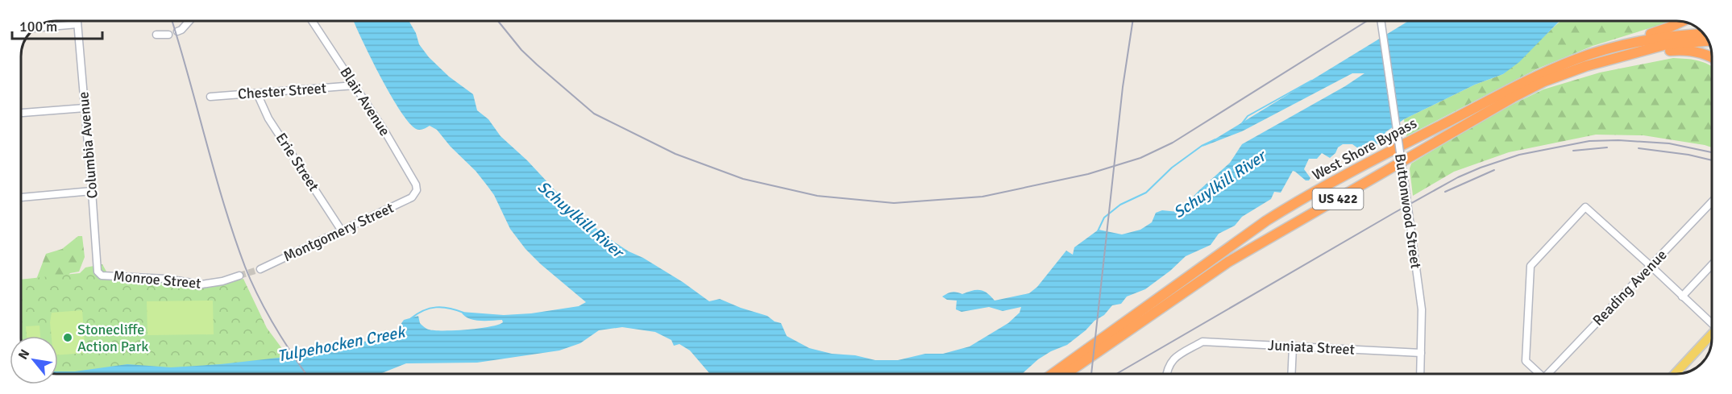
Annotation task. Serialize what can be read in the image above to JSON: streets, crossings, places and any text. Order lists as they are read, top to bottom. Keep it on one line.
{"streets":{"highway":["West Shore Bypass","US 422"],"street":["Chester Street","Blair Avenue","Columbia Avenue","Erie Street","Buttonwood Street","Montgomery Street","Monroe Street","Reading Avenue","Juniata Street"]},"crossings":[["Chester Street","Blair Avenue"],["Chester Street","Erie Street"],["Blair Avenue","Montgomery Street"],["Columbia Avenue","Monroe Street"],["Erie Street","Montgomery Street"],["Buttonwood Street","Juniata Street"]],"water":["Schuylkill River","Tulpehocken Creek"],"places":["Stonecliffe Action Park"],"scale_bar":"100 m","north":"top left"}
